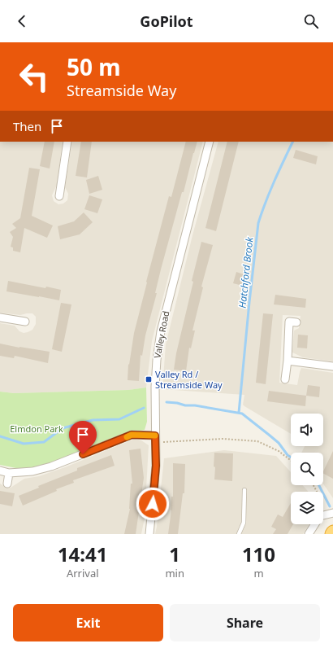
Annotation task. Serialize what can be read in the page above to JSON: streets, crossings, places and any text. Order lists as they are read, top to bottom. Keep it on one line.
{"streets":{"street":["Valley Road"]},"water":["Hatchford Brook"],"parks":["Elmdon Park"],"places":{"transit":["Valley Rd / Streamside Way"]},"page":{"header":"GoPilot","turn":["50 m","Streamside Way"],"then":"Then","eta":["14:41","Arrival","1","min","110","m"],"buttons":["Exit","Share"]}}
